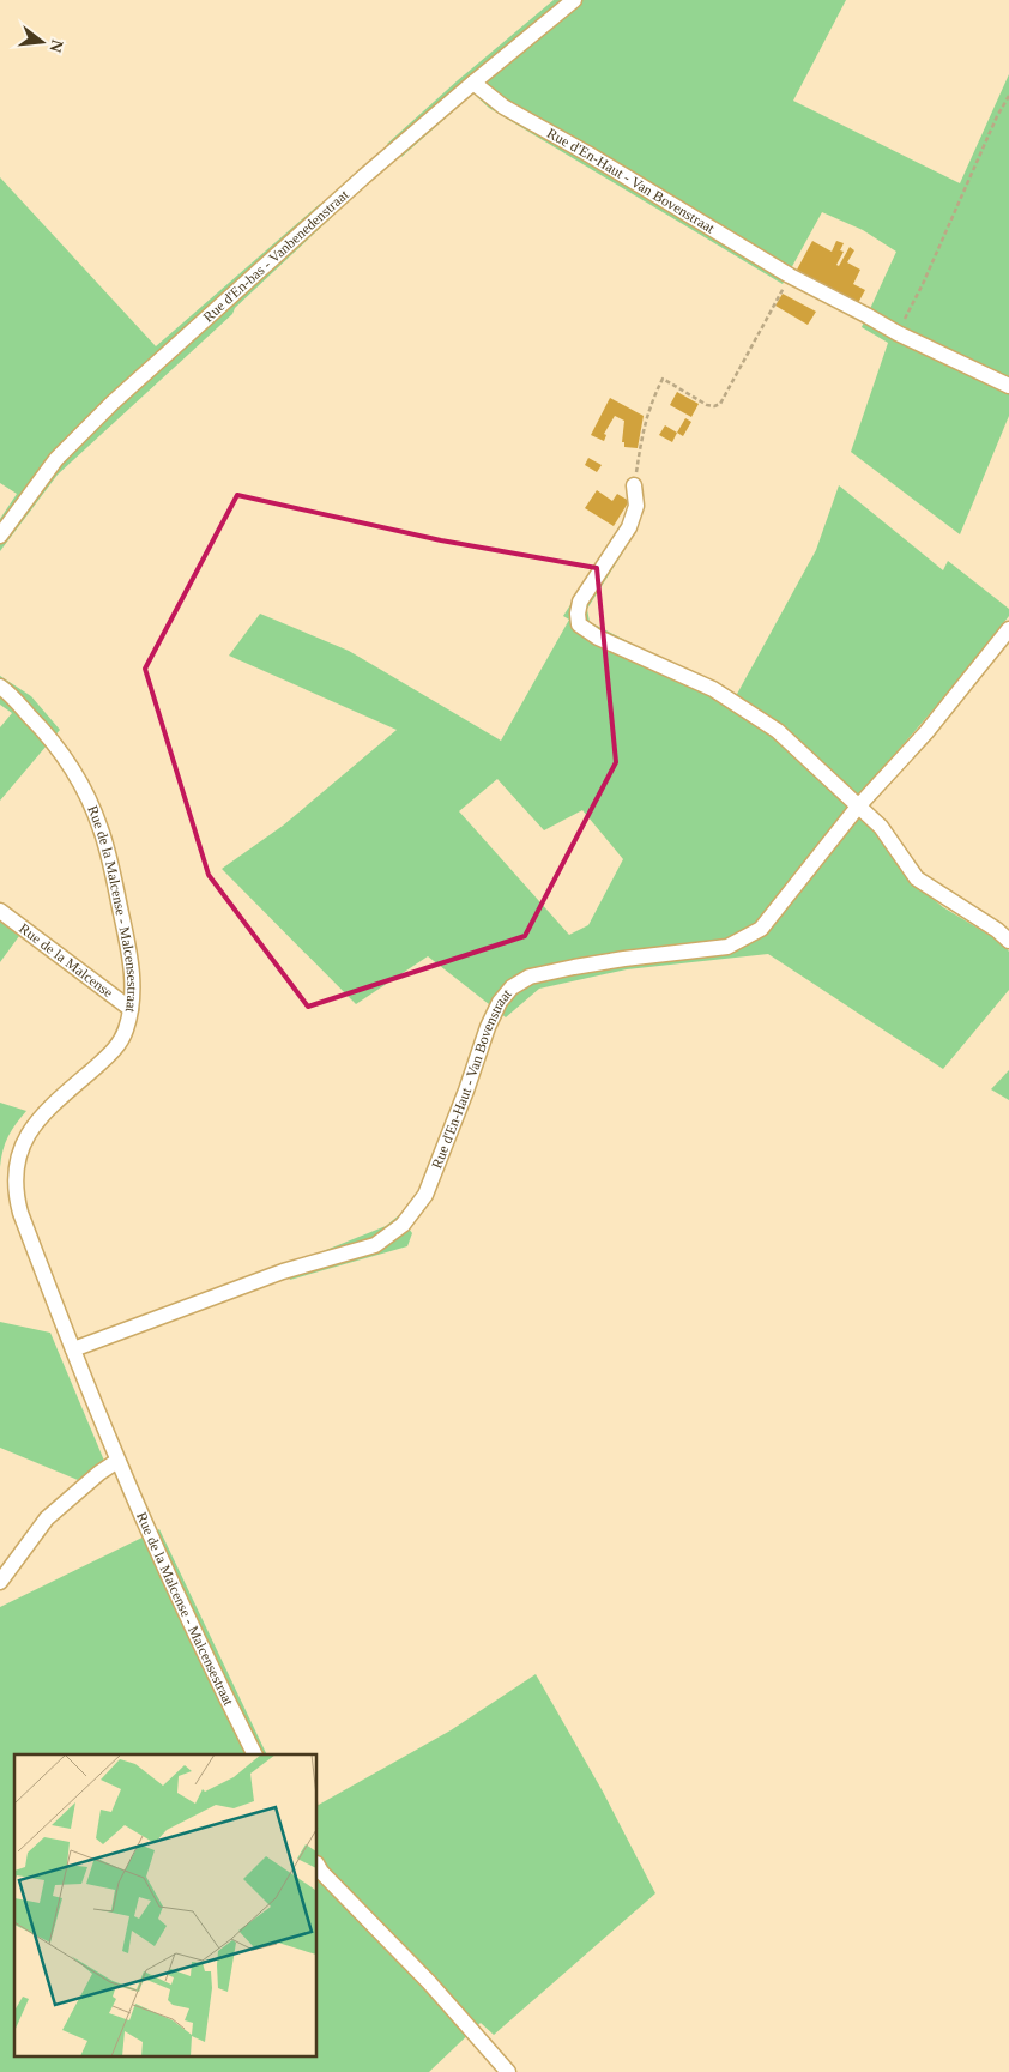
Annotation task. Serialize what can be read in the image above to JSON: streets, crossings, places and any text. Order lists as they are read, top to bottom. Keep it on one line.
{"streets":{"street":["Rue d'En-Haut - Van Bovenstraat","Rue d'En-bas - Vanbenedenstraat","Rue de la Malcense - Malcensestraat","Rue de la Malcense"]},"crossings":[["Rue d'En-Haut - Van Bovenstraat","Rue d'En-bas - Vanbenedenstraat"],["Rue d'En-Haut - Van Bovenstraat","Rue de la Malcense - Malcensestraat"],["Rue de la Malcense - Malcensestraat","Rue de la Malcense"]],"north":"right"}
